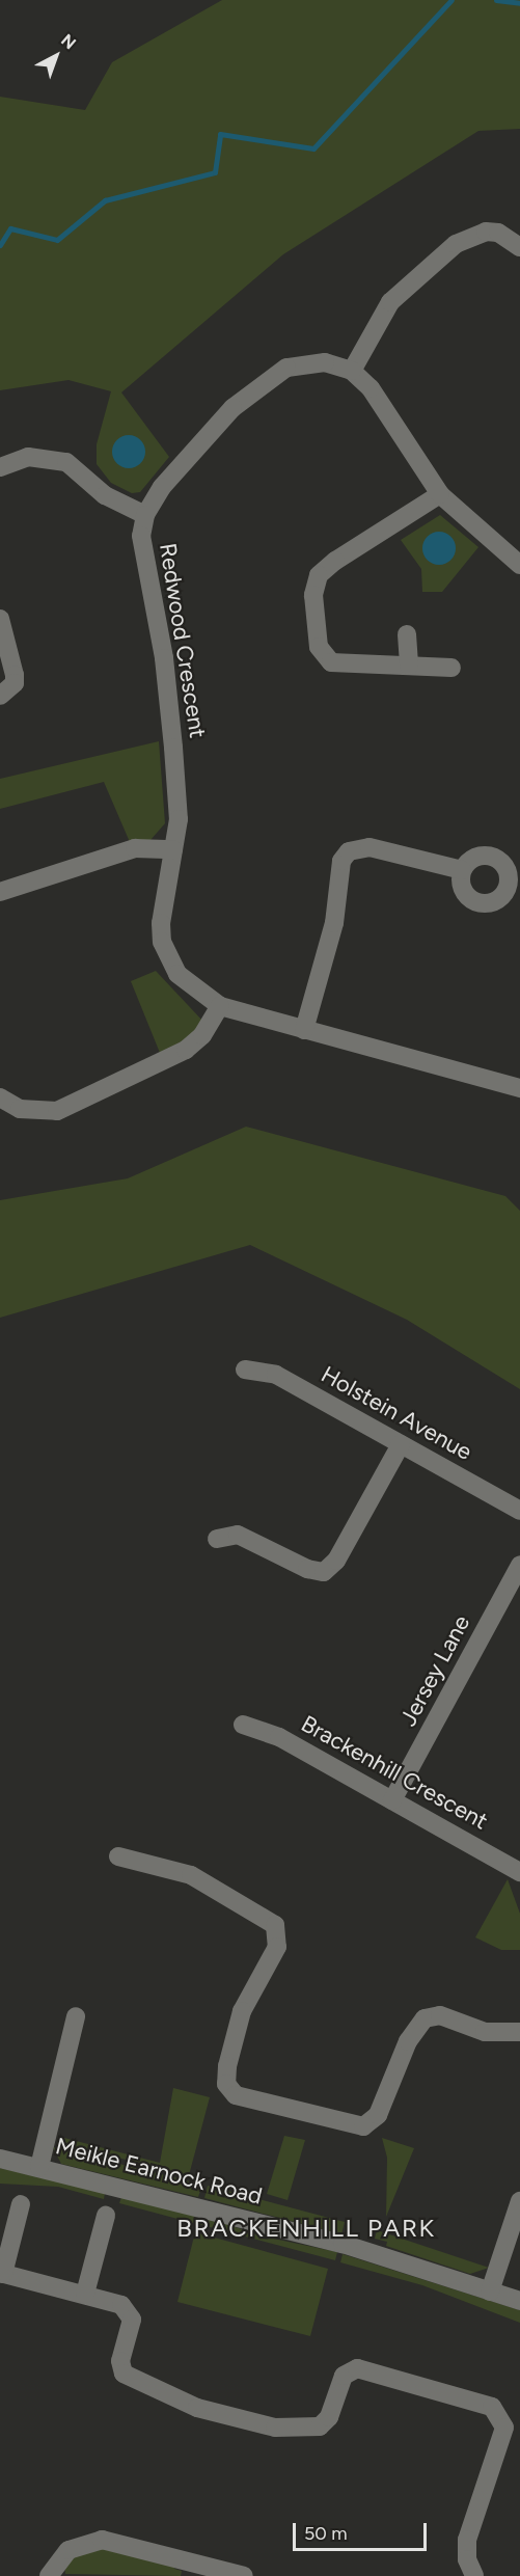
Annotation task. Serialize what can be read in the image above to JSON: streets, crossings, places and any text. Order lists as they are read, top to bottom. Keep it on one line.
{"streets":{"street":["Redwood Crescent","Holstein Avenue","Jersey Lane","Brackenhill Crescent","Meikle Earnock Road"]},"crossings":[["Jersey Lane","Brackenhill Crescent"]],"districts":["BRACKENHILL PARK"],"scale_bar":"50 m","north":"top right"}
